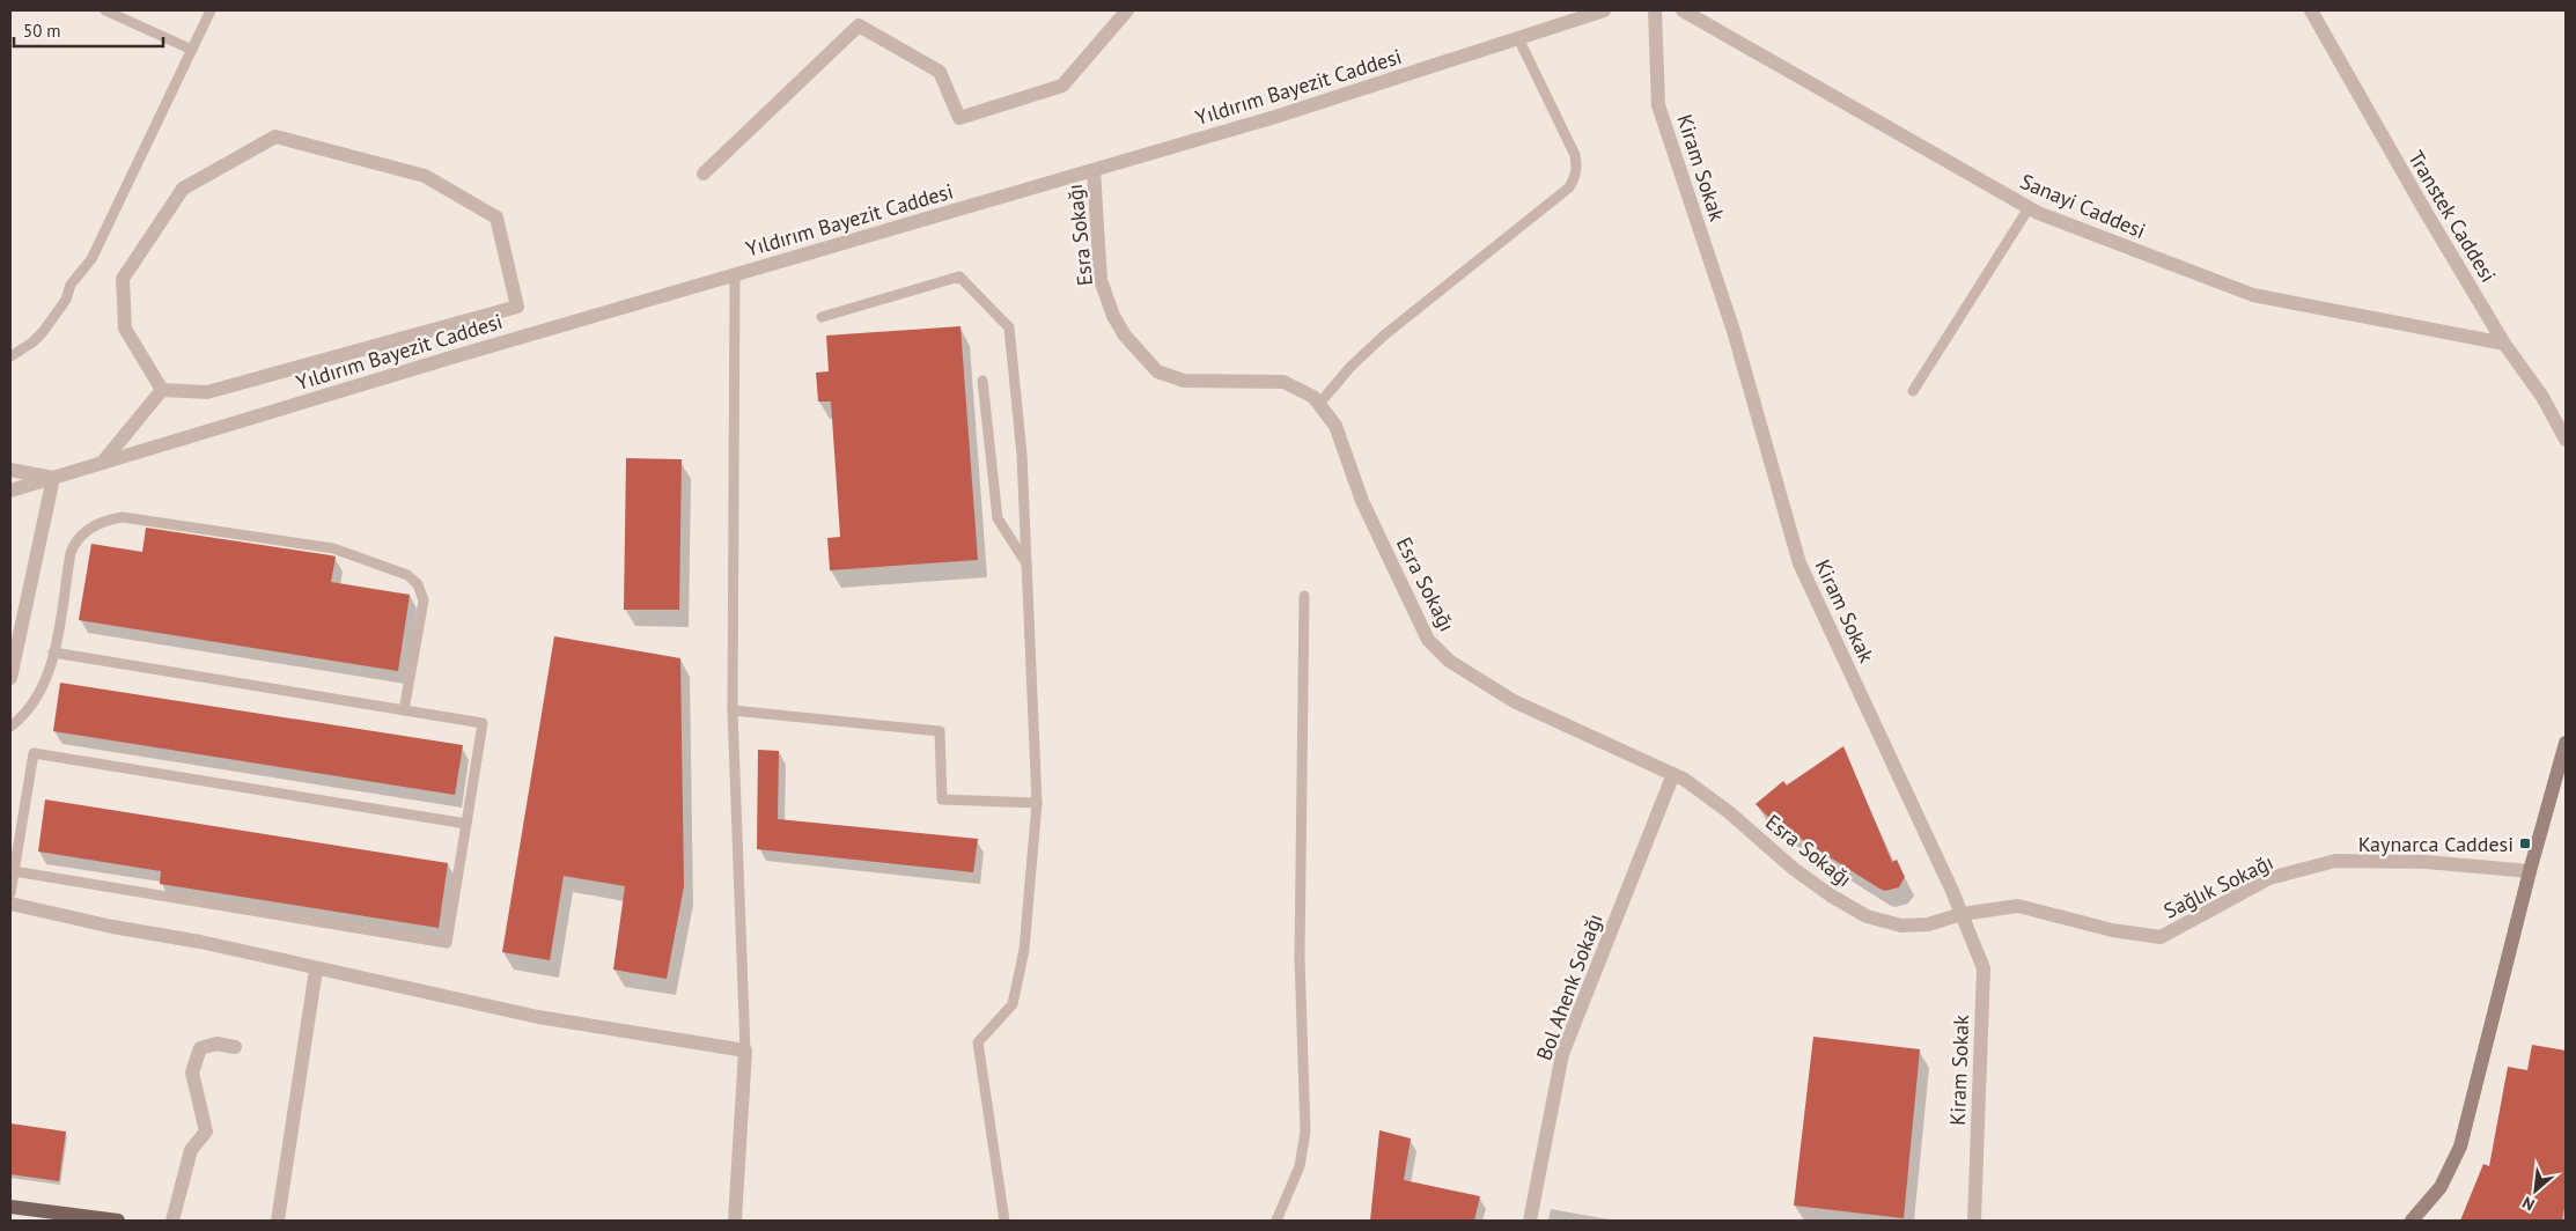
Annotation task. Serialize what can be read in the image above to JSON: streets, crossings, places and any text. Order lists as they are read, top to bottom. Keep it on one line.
{"streets":{"street":["Yıldırım Bayezit Caddesi","Kiram Sokak","Sanayi Caddesi","Transtek Caddesi","Esra Sokağı","Sağlık Sokağı","Bol Ahenk Sokağı"]},"crossings":[["Yıldırım Bayezit Caddesi","Esra Sokağı"],["Kiram Sokak","Esra Sokağı"],["Kiram Sokak","Sağlık Sokağı"],["Sanayi Caddesi","Transtek Caddesi"],["Esra Sokağı","Sağlık Sokağı"],["Esra Sokağı","Bol Ahenk Sokağı"]],"places":{"transit":["Kaynarca Caddesi"]},"scale_bar":"50 m","north":"bottom left"}
